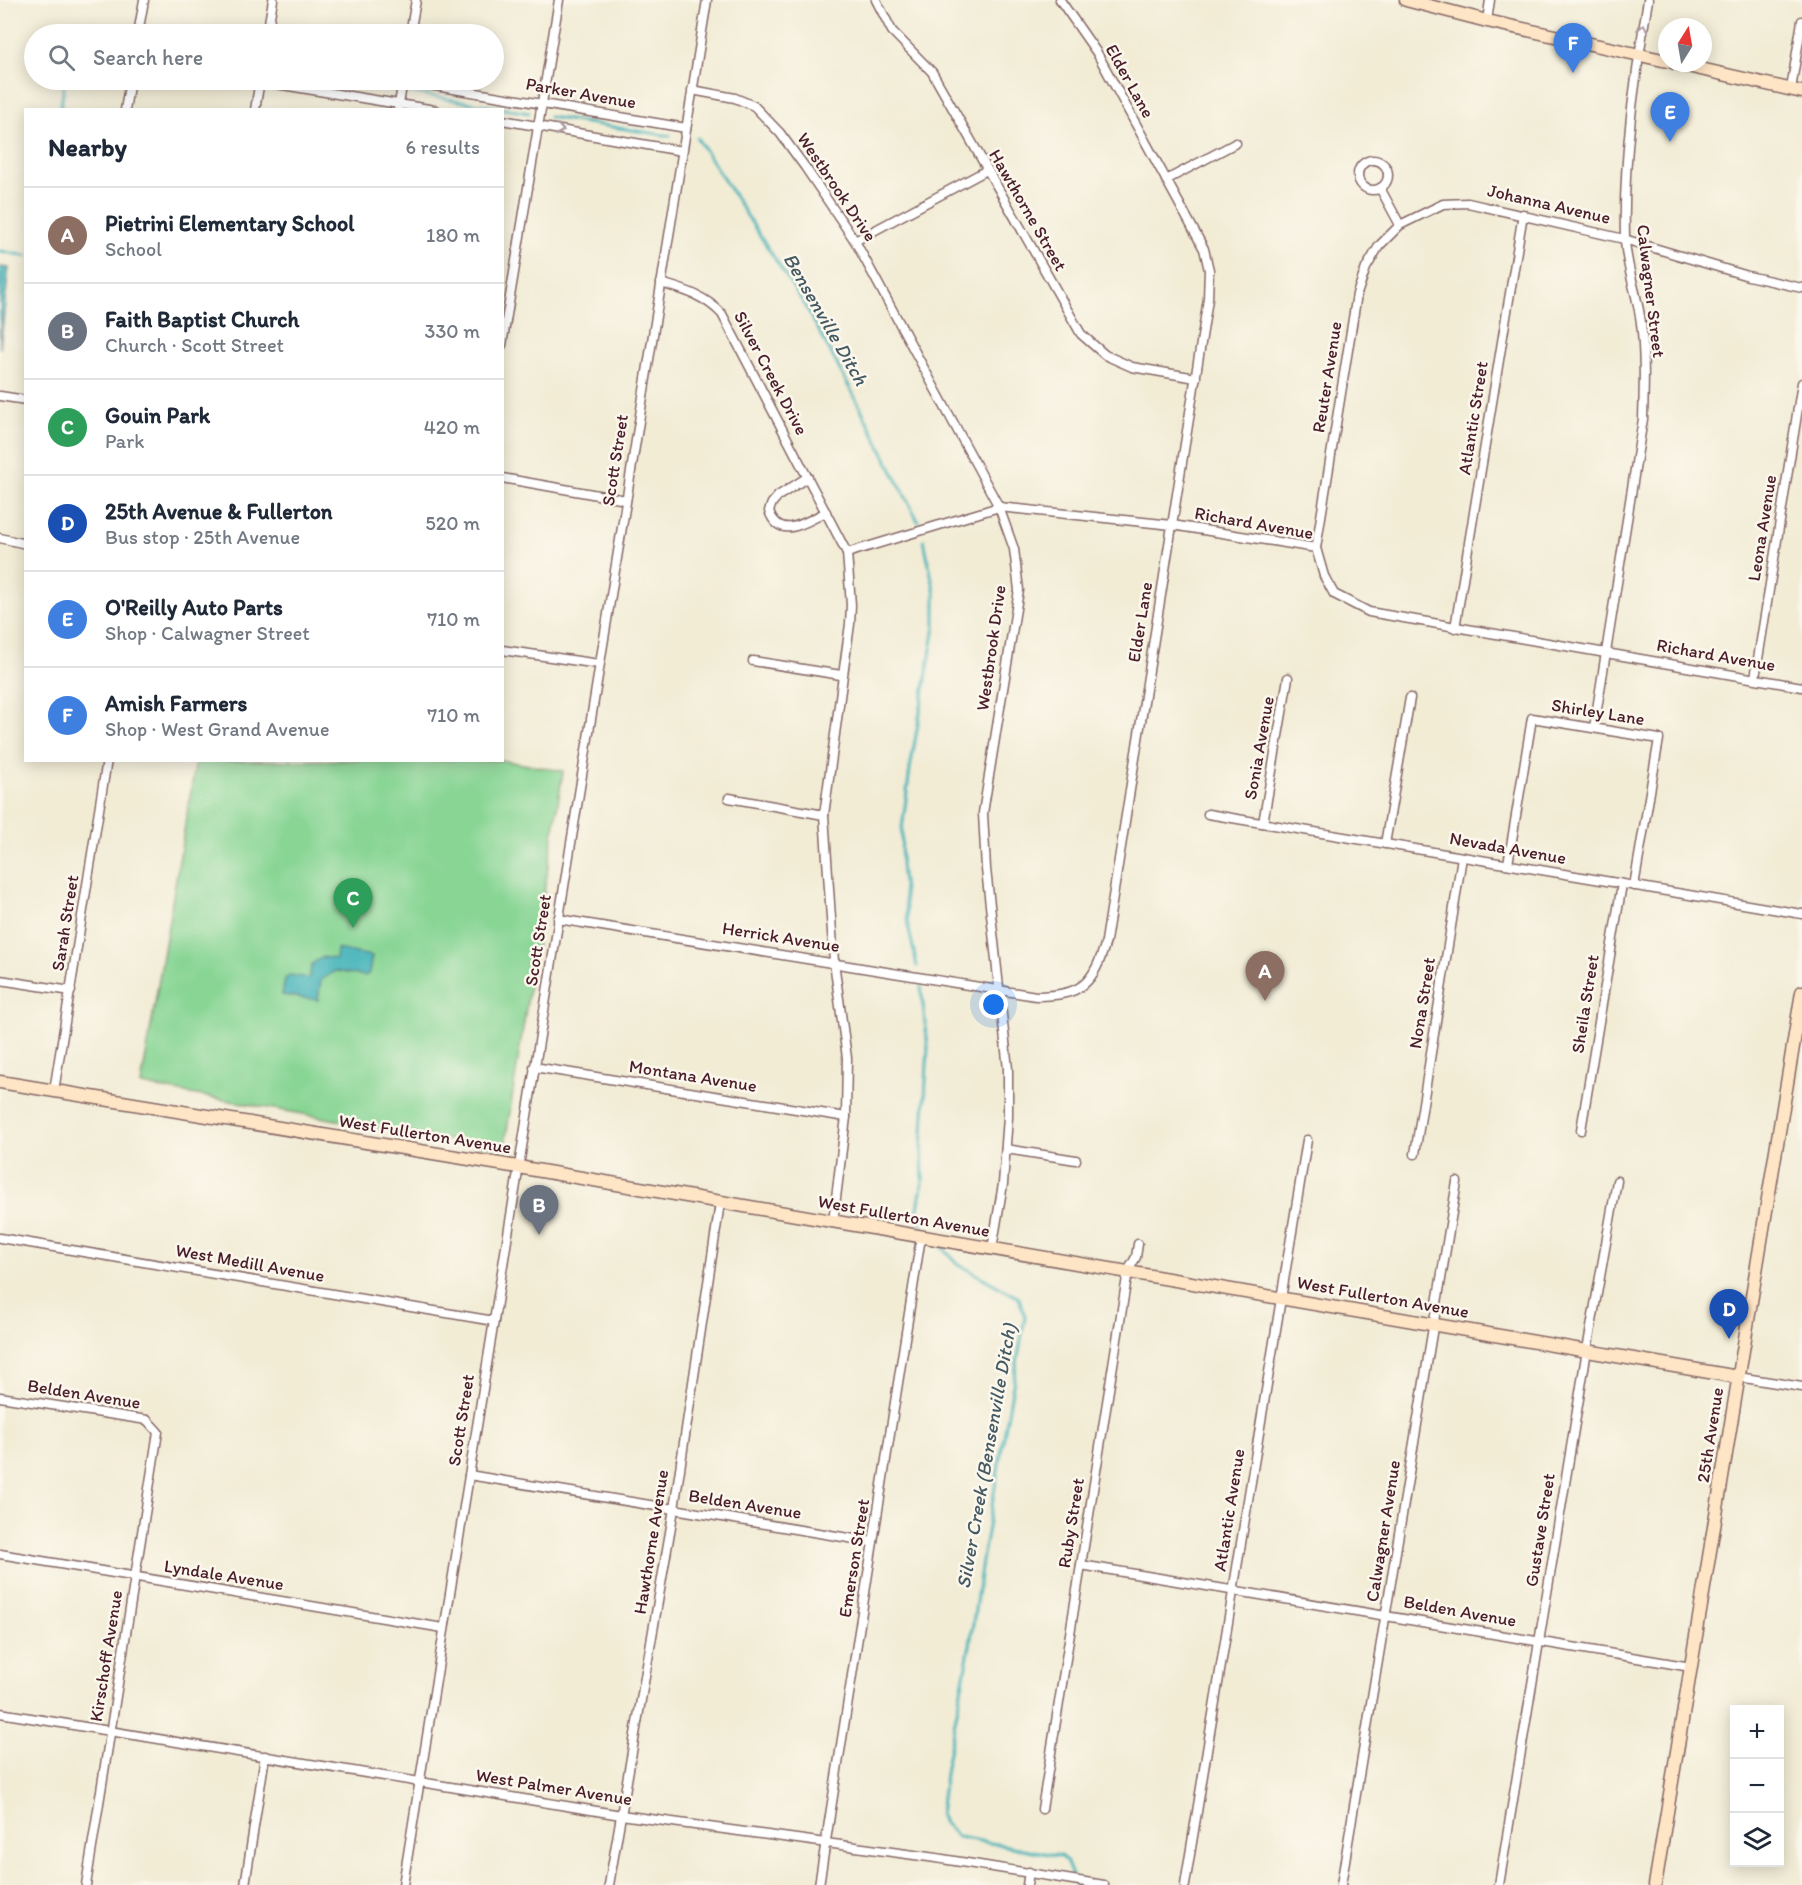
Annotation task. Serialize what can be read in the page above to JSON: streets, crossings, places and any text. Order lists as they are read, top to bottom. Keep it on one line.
{"streets":{"street":["Elder Lane","Parker Avenue","Westbrook Drive","Johanna Avenue","Hawthorne Street","Calwagner Street","Silver Creek Drive","Reuter Avenue","Atlantic Street","Scott Street","Richard Avenue","Leona Avenue","Shirley Lane","Sonia Avenue","Nevada Avenue","Sarah Street","Herrick Avenue","Nona Street","Sheila Street","Montana Avenue","West Fullerton Avenue","West Medill Avenue","Belden Avenue","25th Avenue","Atlantic Avenue","Ruby Street","Gustave Street","Calwagner Avenue","Hawthorne Avenue","Emerson Street","Lyndale Avenue","Kirschoff Avenue","West Palmer Avenue"]},"crossings":[["Elder Lane","Westbrook Drive"],["Elder Lane","Hawthorne Street"],["Elder Lane","Richard Avenue"],["Elder Lane","Herrick Avenue"],["Parker Avenue","Scott Street"],["Westbrook Drive","Scott Street"],["Westbrook Drive","Richard Avenue"],["Westbrook Drive","Herrick Avenue"],["Westbrook Drive","West Fullerton Avenue"],["Johanna Avenue","Calwagner Street"],["Johanna Avenue","Reuter Avenue"],["Johanna Avenue","Atlantic Street"],["Calwagner Street","Richard Avenue"],["Calwagner Street","Shirley Lane"],["Silver Creek Drive","Scott Street"],["Silver Creek Drive","Richard Avenue"],["Silver Creek Drive","Herrick Avenue"],["Silver Creek Drive","Montana Avenue"],["Silver Creek Drive","West Fullerton Avenue"],["Reuter Avenue","Richard Avenue"],["Atlantic Street","Richard Avenue"],["Scott Street","Herrick Avenue"],["Scott Street","Montana Avenue"],["Scott Street","West Fullerton Avenue"],["Scott Street","West Medill Avenue"],["Scott Street","Belden Avenue"],["Scott Street","Lyndale Avenue"],["Scott Street","West Palmer Avenue"],["Richard Avenue","Leona Avenue"],["Shirley Lane","Nevada Avenue"],["Sonia Avenue","Nevada Avenue"],["Nevada Avenue","Nona Street"],["Nevada Avenue","Sheila Street"],["Sarah Street","West Fullerton Avenue"],["West Fullerton Avenue","25th Avenue"],["West Fullerton Avenue","Atlantic Avenue"],["West Fullerton Avenue","Ruby Street"],["West Fullerton Avenue","Gustave Street"],["West Fullerton Avenue","Calwagner Avenue"],["West Fullerton Avenue","Hawthorne Avenue"],["West Fullerton Avenue","Emerson Street"],["Belden Avenue","25th Avenue"],["Belden Avenue","Atlantic Avenue"],["Belden Avenue","Ruby Street"],["Belden Avenue","Gustave Street"],["Belden Avenue","Calwagner Avenue"],["Belden Avenue","Hawthorne Avenue"],["Belden Avenue","Emerson Street"],["Belden Avenue","Kirschoff Avenue"],["Hawthorne Avenue","West Palmer Avenue"],["Emerson Street","West Palmer Avenue"],["Lyndale Avenue","Kirschoff Avenue"],["Kirschoff Avenue","West Palmer Avenue"]],"water":["Bensenville Ditch","Silver Creek (Bensenville Ditch)"],"north":"top","page":{"pins":["F","E","C","A","B","D"],"search":"Search here","heading":["Nearby","6 results"],"list":[{"mark":"A","name":"Pietrini Elementary School","note":"School","value":"180 m"},{"mark":"B","name":"Faith Baptist Church","note":"Church · Scott Street","value":"330 m"},{"mark":"C","name":"Gouin Park","note":"Park","value":"420 m"},{"mark":"D","name":"25th Avenue & Fullerton","note":"Bus stop · 25th Avenue","value":"520 m"},{"mark":"E","name":"O'Reilly Auto Parts","note":"Shop · Calwagner Street","value":"710 m"},{"mark":"F","name":"Amish Farmers","note":"Shop · West Grand Avenue","value":"710 m"}],"map_buttons":["+","−"]}}
